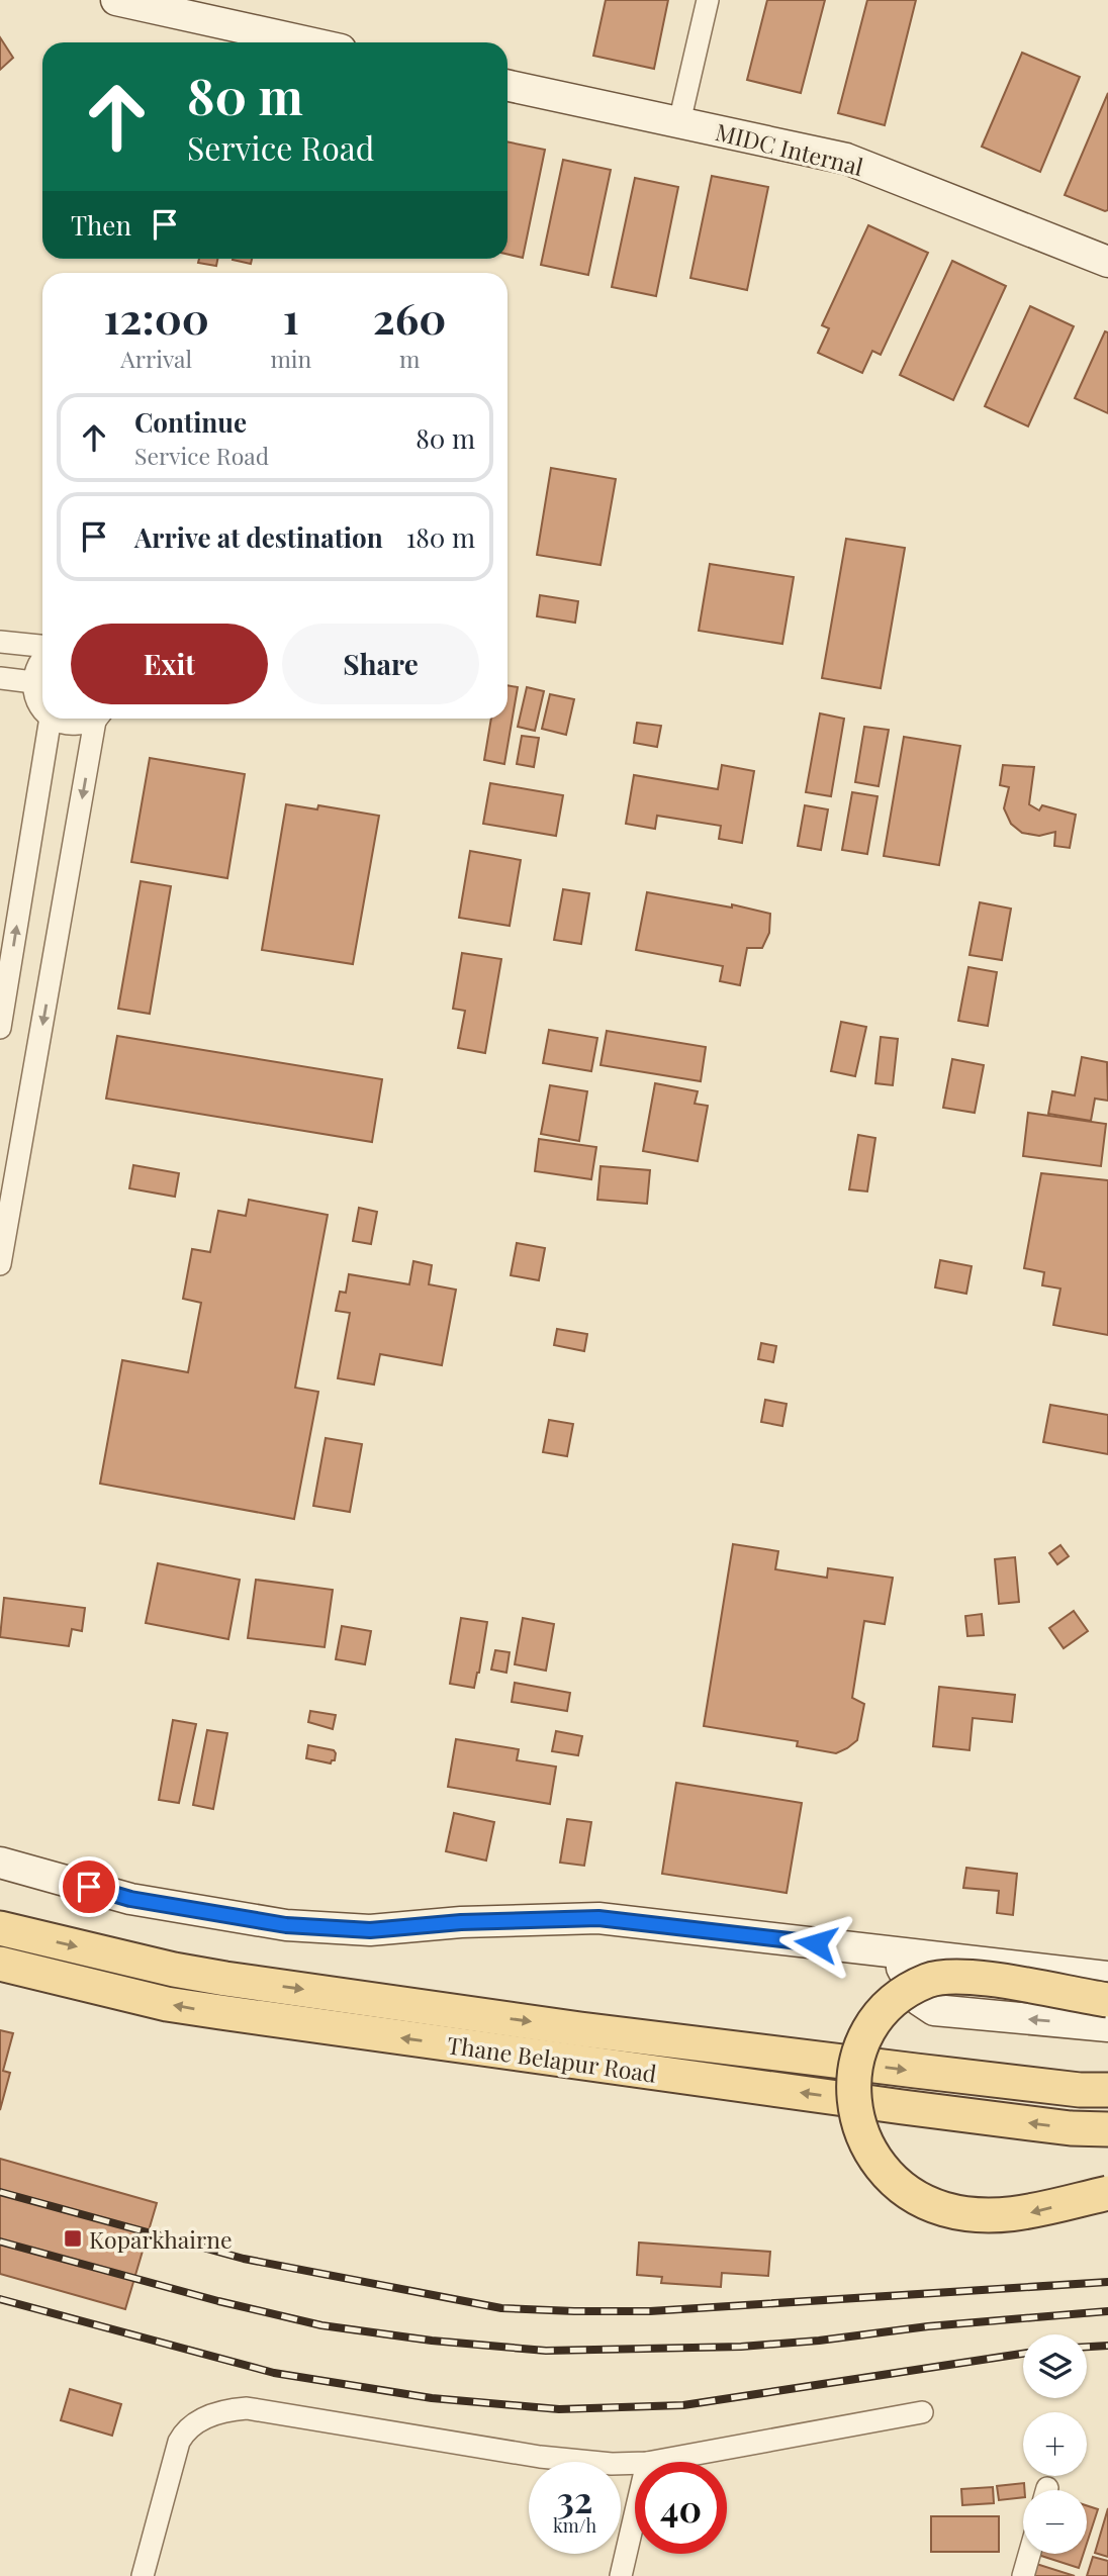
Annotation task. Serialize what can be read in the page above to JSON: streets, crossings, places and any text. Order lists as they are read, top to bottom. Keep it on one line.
{"streets":{"main road":["Thane Belapur Road"],"street":["MIDC Internal"]},"places":{"transit":["Koparkhairne"]},"page":{"turn":["80 m","Service Road"],"then":"Then","eta":["12:00","Arrival","1","min","260","m"],"list":[{"name":"Continue","note":"Service Road","value":"80 m"},{"name":"Arrive at destination","value":"180 m"}],"buttons":["Exit","Share"],"map_buttons":["+","−"],"speed":"32 km/h","limit":"40"}}
